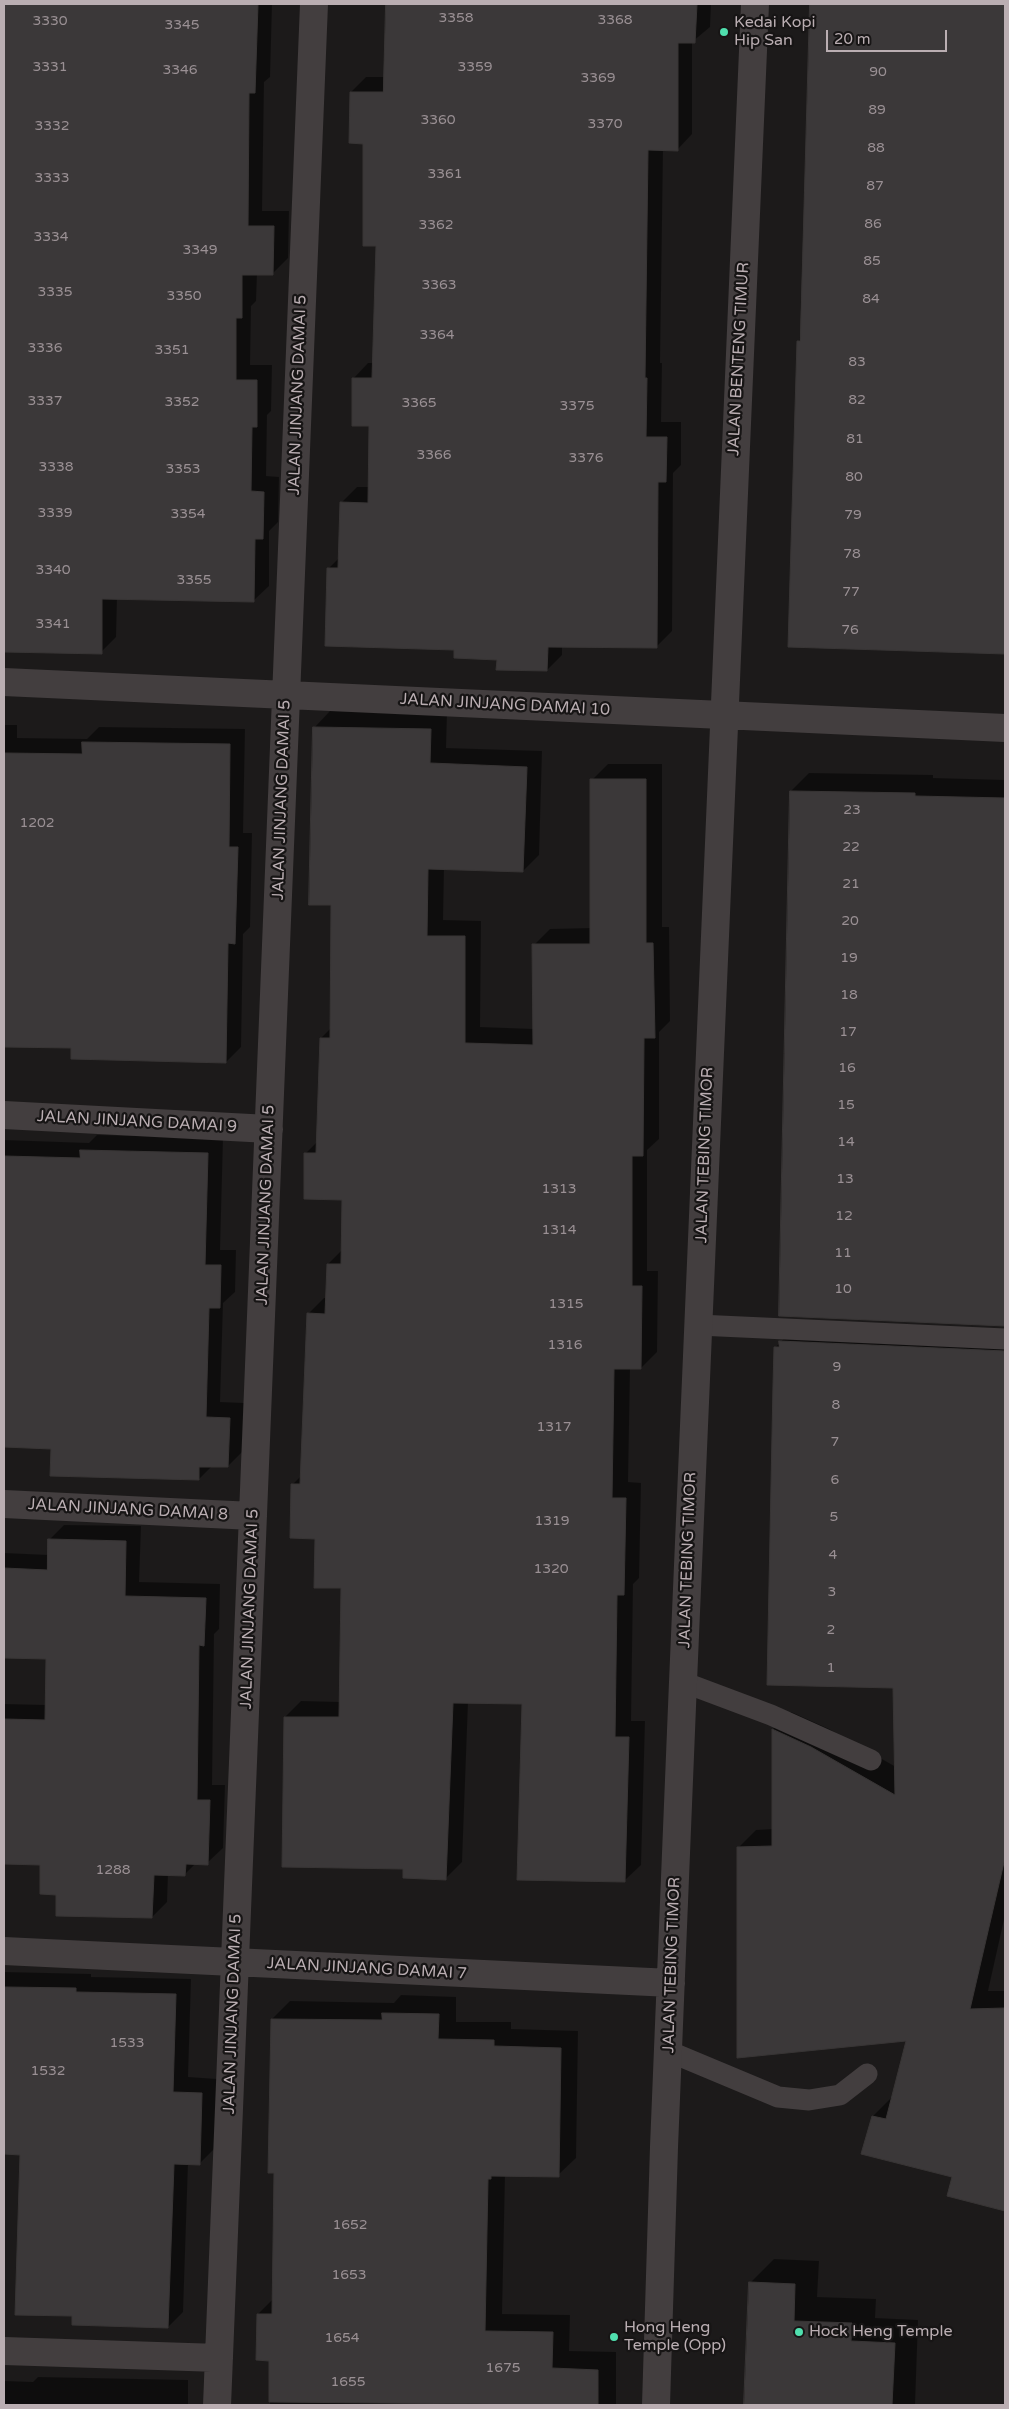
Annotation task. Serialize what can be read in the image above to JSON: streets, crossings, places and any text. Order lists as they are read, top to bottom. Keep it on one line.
{"streets":{"street":["JALAN BENTENG TIMUR","JALAN JINJANG DAMAI 5","JALAN JINJANG DAMAI 10","JALAN JINJANG DAMAI 9","JALAN TEBING TIMOR","JALAN JINJANG DAMAI 8","JALAN JINJANG DAMAI 7"]},"crossings":[["JALAN BENTENG TIMUR","JALAN JINJANG DAMAI 10"],["JALAN BENTENG TIMUR","JALAN TEBING TIMOR"],["JALAN JINJANG DAMAI 5","JALAN JINJANG DAMAI 10"],["JALAN JINJANG DAMAI 5","JALAN JINJANG DAMAI 9"],["JALAN JINJANG DAMAI 5","JALAN JINJANG DAMAI 8"],["JALAN JINJANG DAMAI 5","JALAN JINJANG DAMAI 7"],["JALAN JINJANG DAMAI 10","JALAN TEBING TIMOR"],["JALAN TEBING TIMOR","JALAN JINJANG DAMAI 7"]],"places":["Kedai Kopi Hip San","Hock Heng Temple","Hong Heng Temple (Opp)"],"house_numbers":["3358","3368","3330","3345","3331","3359","3346","90","3369","89","3360","3370","3332","88","3361","3333","87","86","3362","3334","3349","85","3363","3335","3350","84","3364","3336","3351","83","82","3337","3352","3365","3375","81","3366","3376","3338","3353","80","3339","3354","79","78","3340","3355","77","3341","76","23","1202","22","21","20","19","18","17","16","15","14","13","1313","12","1314","11","10","1315","1316","9","8","1317","7","6","5","1319","4","1320","3","2","1","1288","1533","1532","1652","1653","1654","1675","1655"],"scale_bar":"20 m"}
